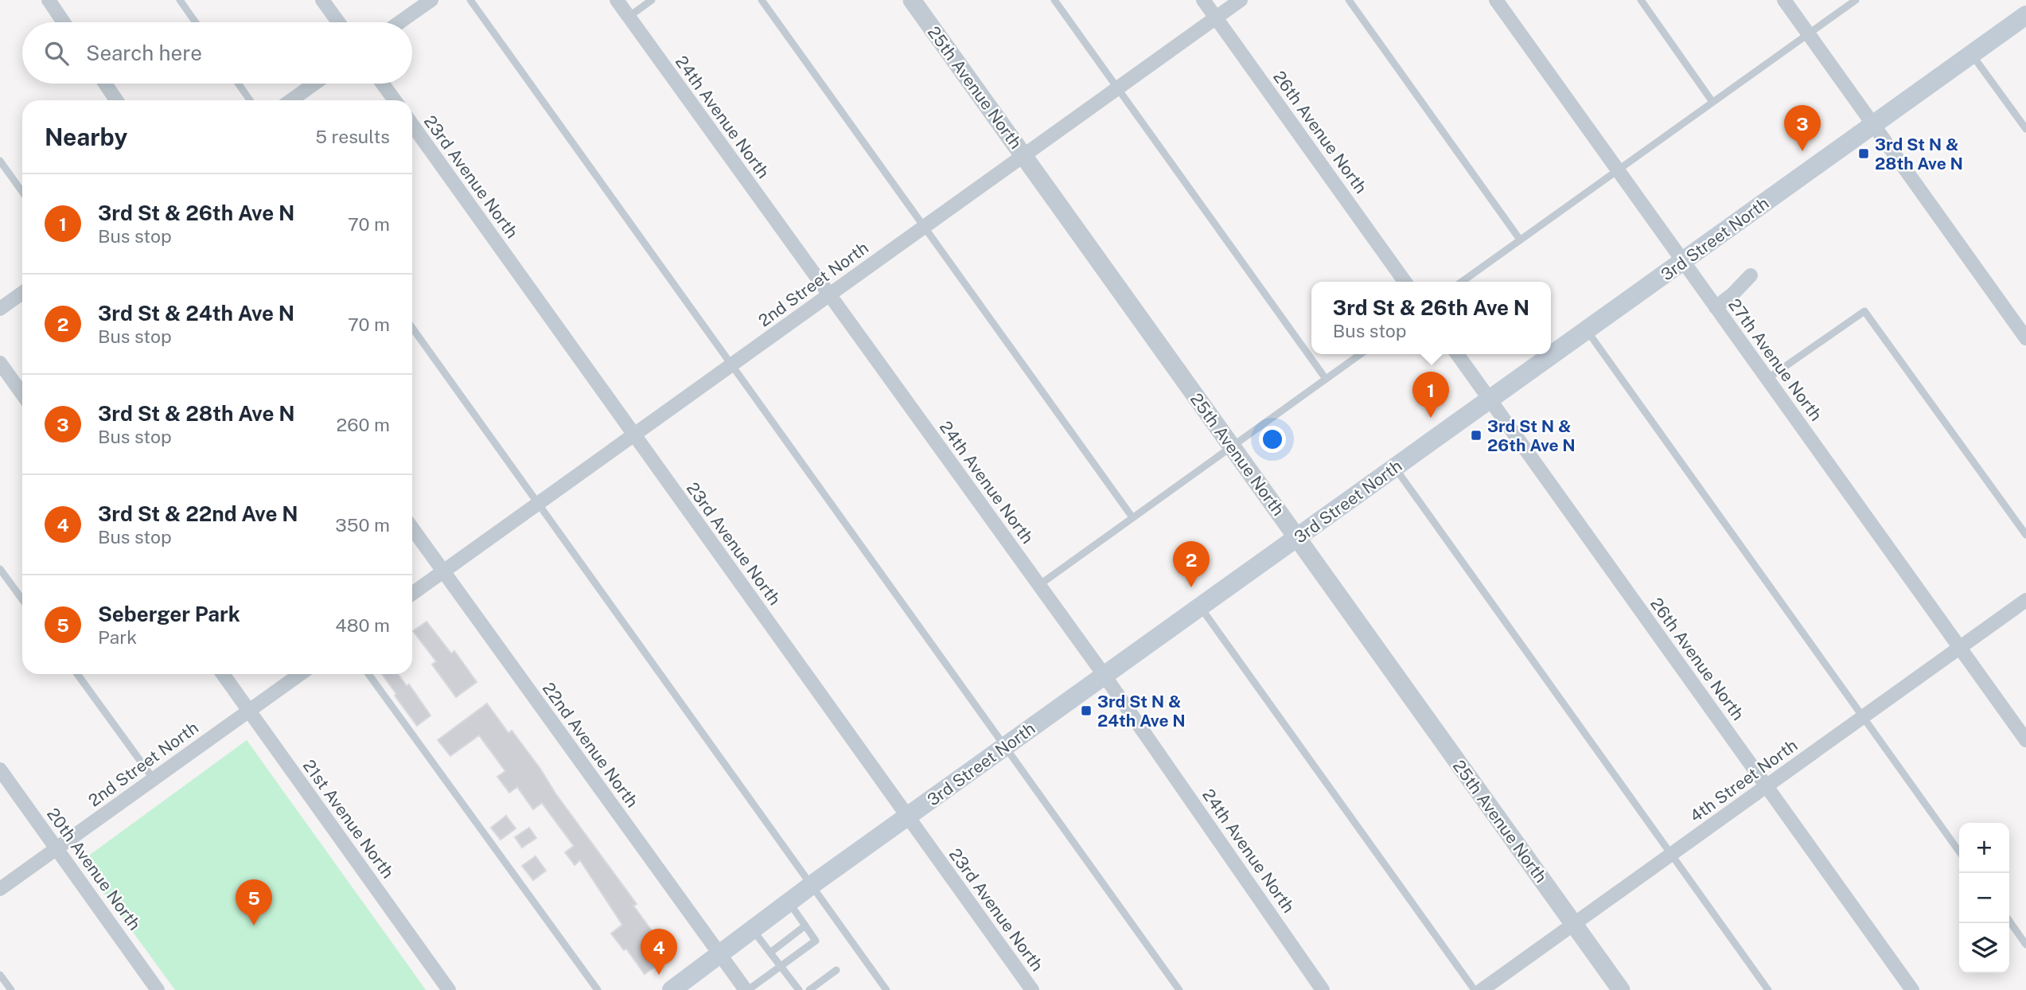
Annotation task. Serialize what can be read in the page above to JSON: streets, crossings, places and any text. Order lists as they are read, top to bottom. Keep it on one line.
{"streets":{"main road":["3rd Street North"],"street":["25th Avenue North","24th Avenue North","26th Avenue North","23rd Avenue North","2nd Street North","27th Avenue North","22nd Avenue North","4th Street North","21st Avenue North","20th Avenue North"]},"crossings":[["25th Avenue North","3rd Street North"],["25th Avenue North","2nd Street North"],["25th Avenue North","4th Street North"],["24th Avenue North","3rd Street North"],["24th Avenue North","2nd Street North"],["26th Avenue North","3rd Street North"],["26th Avenue North","2nd Street North"],["26th Avenue North","4th Street North"],["23rd Avenue North","3rd Street North"],["23rd Avenue North","2nd Street North"],["3rd Street North","27th Avenue North"],["3rd Street North","22nd Avenue North"],["2nd Street North","22nd Avenue North"],["2nd Street North","21st Avenue North"],["2nd Street North","20th Avenue North"],["27th Avenue North","4th Street North"]],"places":{"transit":["3rd St N & 28th Ave N","3rd St N & 26th Ave N","3rd St N & 24th Ave N"]},"page":{"search":"Search here","heading":["Nearby","5 results"],"pins":["3","1","2","5","4"],"list":[{"mark":"1","name":"3rd St & 26th Ave N","note":"Bus stop","value":"70 m"},{"mark":"2","name":"3rd St & 24th Ave N","note":"Bus stop","value":"70 m"},{"mark":"3","name":"3rd St & 28th Ave N","note":"Bus stop","value":"260 m"},{"mark":"4","name":"3rd St & 22nd Ave N","note":"Bus stop","value":"350 m"},{"mark":"5","name":"Seberger Park","note":"Park","value":"480 m"}],"popup":["3rd St & 26th Ave N","Bus stop"],"map_buttons":["+","−"]}}
